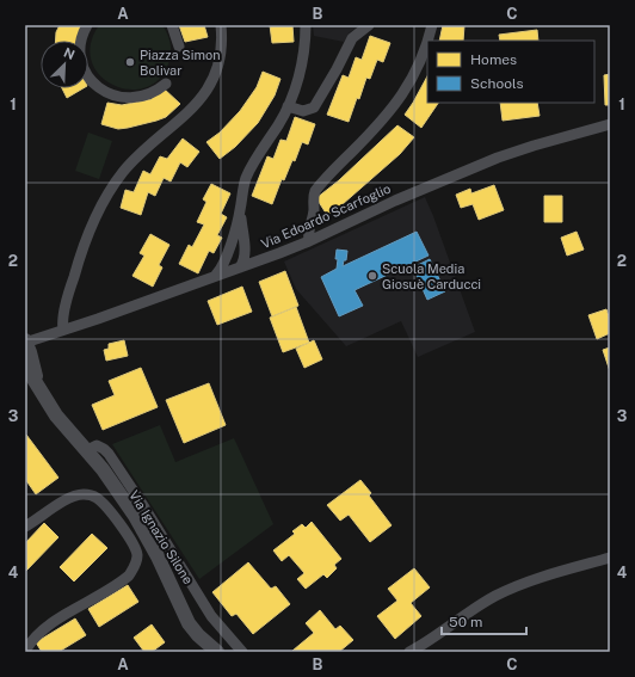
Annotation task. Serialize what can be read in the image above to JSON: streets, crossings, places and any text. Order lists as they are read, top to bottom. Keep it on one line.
{"streets":{"street":["Via Edoardo Scarfoglio","Via Ignazio Silone"]},"crossings":[["Via Edoardo Scarfoglio","Via Ignazio Silone"]],"places":["Piazza Simon Bolivar","Scuola Media Giosuè Carducci"],"legend":["Homes","Schools"],"scale_bar":"50 m","north":"top right","grid":{"columns":["A","B","C"],"rows":["1","2","3","4"]}}
